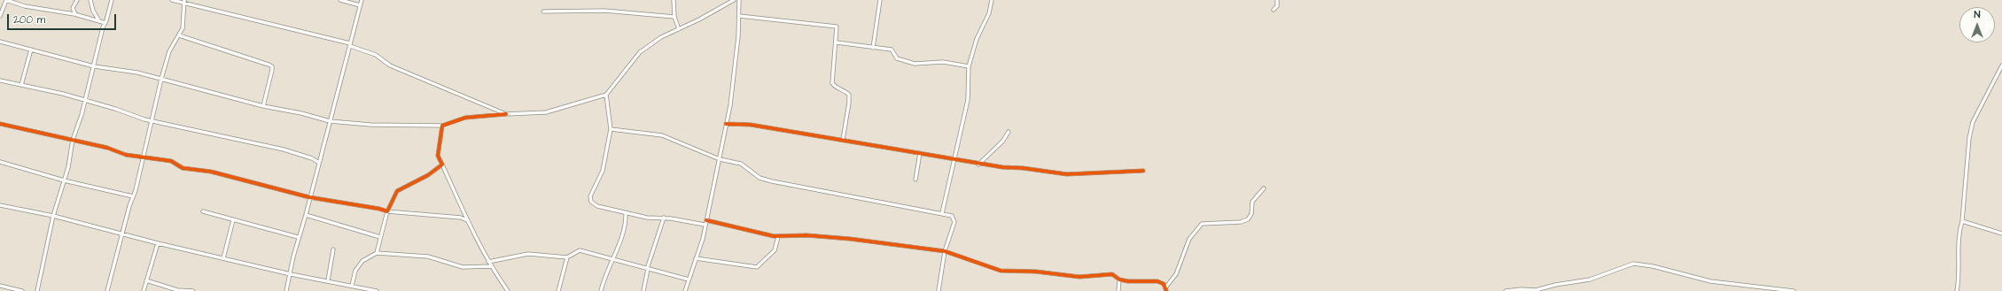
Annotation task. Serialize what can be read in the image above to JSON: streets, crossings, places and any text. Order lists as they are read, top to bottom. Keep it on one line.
{"scale_bar":"200 m","north":"top"}
